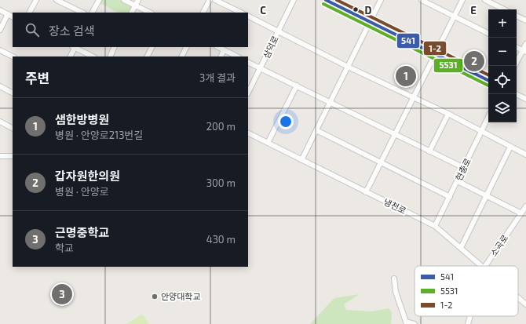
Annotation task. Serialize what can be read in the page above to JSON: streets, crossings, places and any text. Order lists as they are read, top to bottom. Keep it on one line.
{"streets":{"street":["삼덕로","현충로","냉천로","소곡로"]},"crossings":[["현충로","냉천로"]],"places":["안양대학교"],"lines":["transit line 541","transit line 1-2","transit line 5531"],"legend":["541","5531","1-2"],"page":{"map_buttons":["+","−"],"search":"장소 검색","pins":["2","1","3"],"heading":["주변","3개 결과"],"list":[{"mark":"1","name":"샘한방병원","note":"병원 · 안양로213번길","value":"200 m"},{"mark":"2","name":"갑자원한의원","note":"병원 · 안양로","value":"300 m"},{"mark":"3","name":"근명중학교","note":"학교","value":"430 m"}]},"grid":{"columns":["C","D","E"]}}
